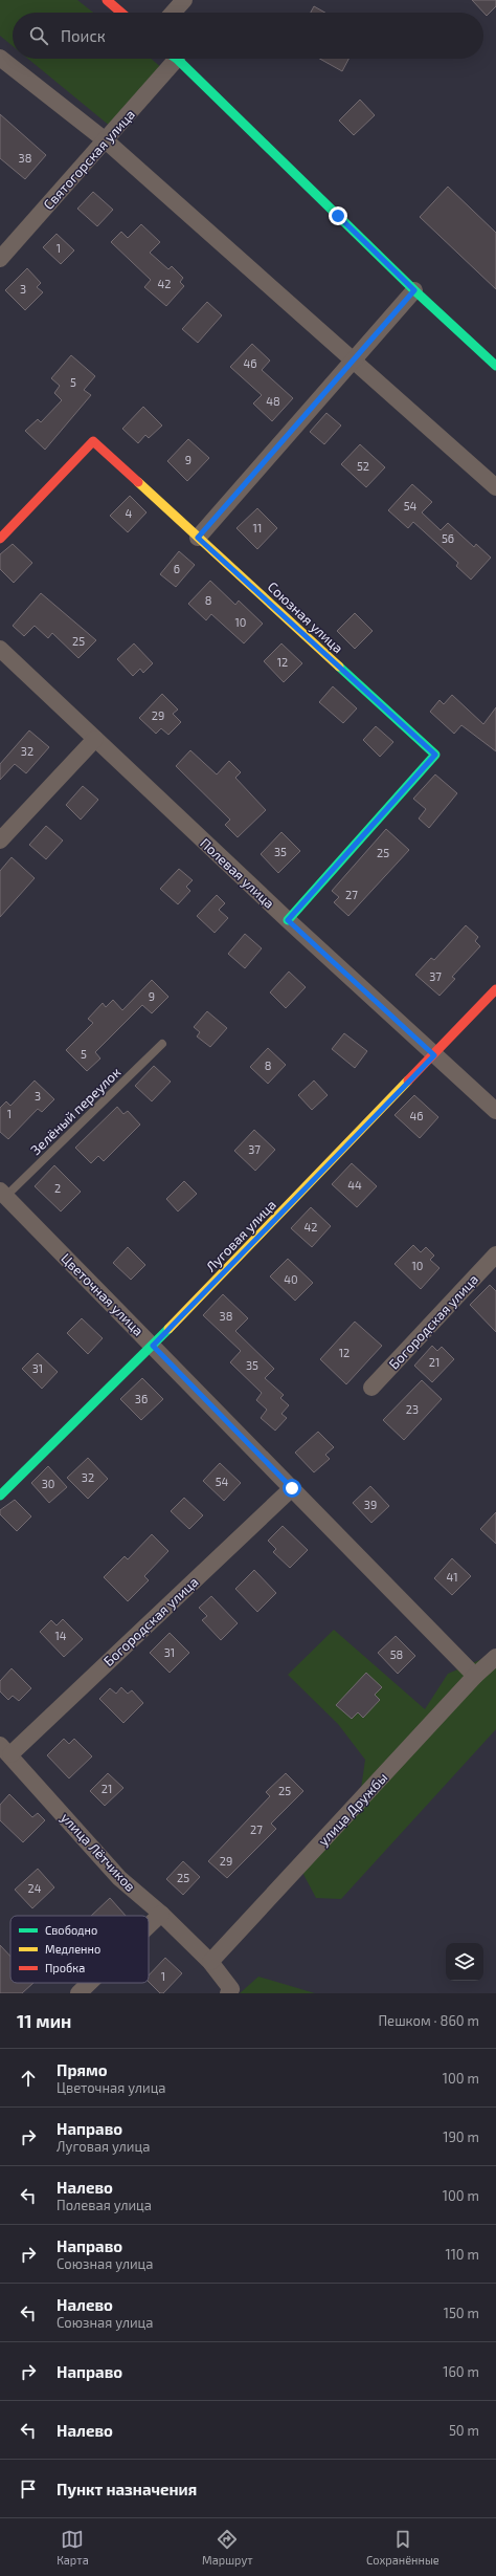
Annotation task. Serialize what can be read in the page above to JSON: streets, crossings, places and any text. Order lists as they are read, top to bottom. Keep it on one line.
{"streets":{"street":["Святогорская улица","Союзная улица","Полевая улица","Луговая улица","Цветочная улица","Богородская улица","улица Дружбы","улица Лётчиков"],"lane":["Зелёный переулок"]},"crossings":[["Союзная улица","Полевая улица"],["Полевая улица","Луговая улица"],["Зелёный переулок","Цветочная улица"],["Луговая улица","Цветочная улица"],["Цветочная улица","Богородская улица"],["Цветочная улица","улица Дружбы"],["Богородская улица","улица Лётчиков"],["улица Дружбы","улица Лётчиков"]],"house_numbers":["38","1","42","3","46","5","48","9","52","54","4","11","56","6","8","10","25","12","29","32","35","25","27","37","9","5","8","3","1","46","37","44","2","42","10","40","38","12","21","35","31","36","23","32","54","30","39","41","14","31","58","21","25","27","29","25","24","1"],"legend":["Свободно","Медленно","Пробка"],"page":{"search":"Поиск","heading":["11 мин","Пешком · 860 m"],"list":[["Прямо","Цветочная улица","100 m"],["Направо","Луговая улица","190 m"],["Налево","Полевая улица","100 m"],["Направо","Союзная улица","110 m"],["Налево","Союзная улица","150 m"],["Направо","160 m"],["Налево","50 m"],"Пункт назначения"],"nav":["Карта","Маршрут","Сохранённые"]}}
